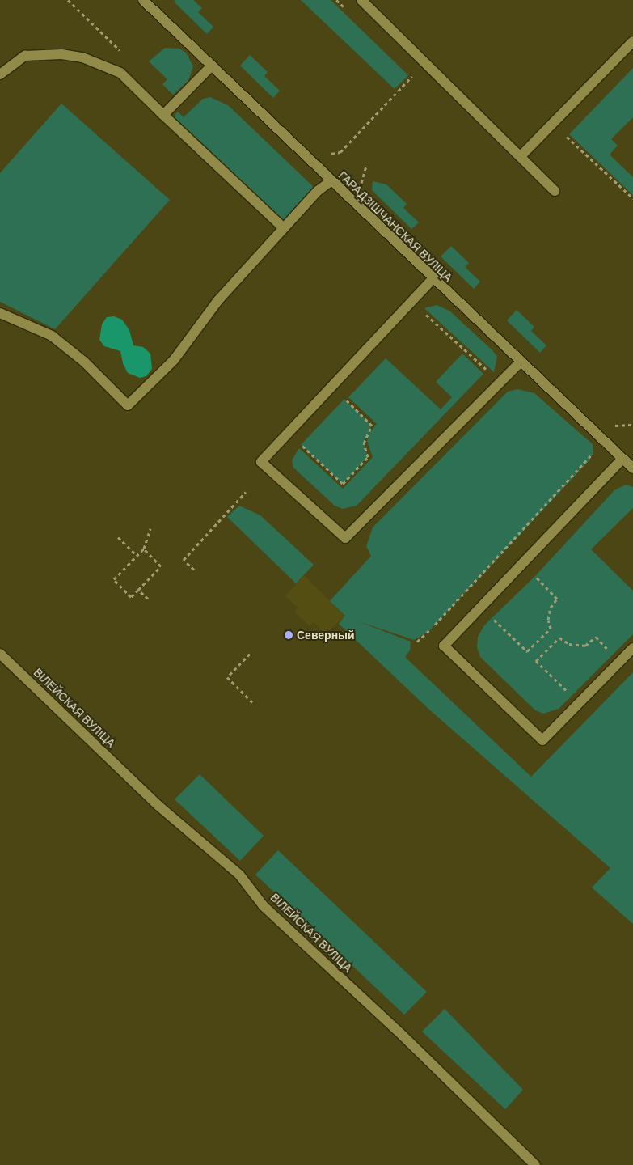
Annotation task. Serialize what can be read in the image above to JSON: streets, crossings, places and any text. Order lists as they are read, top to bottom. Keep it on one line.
{"streets":{"street":["ГАРАДЗІШЧАНСКАЯ ВУЛІЦА","ВІЛЕЙСКАЯ ВУЛІЦА"]},"places":["Северный"]}
